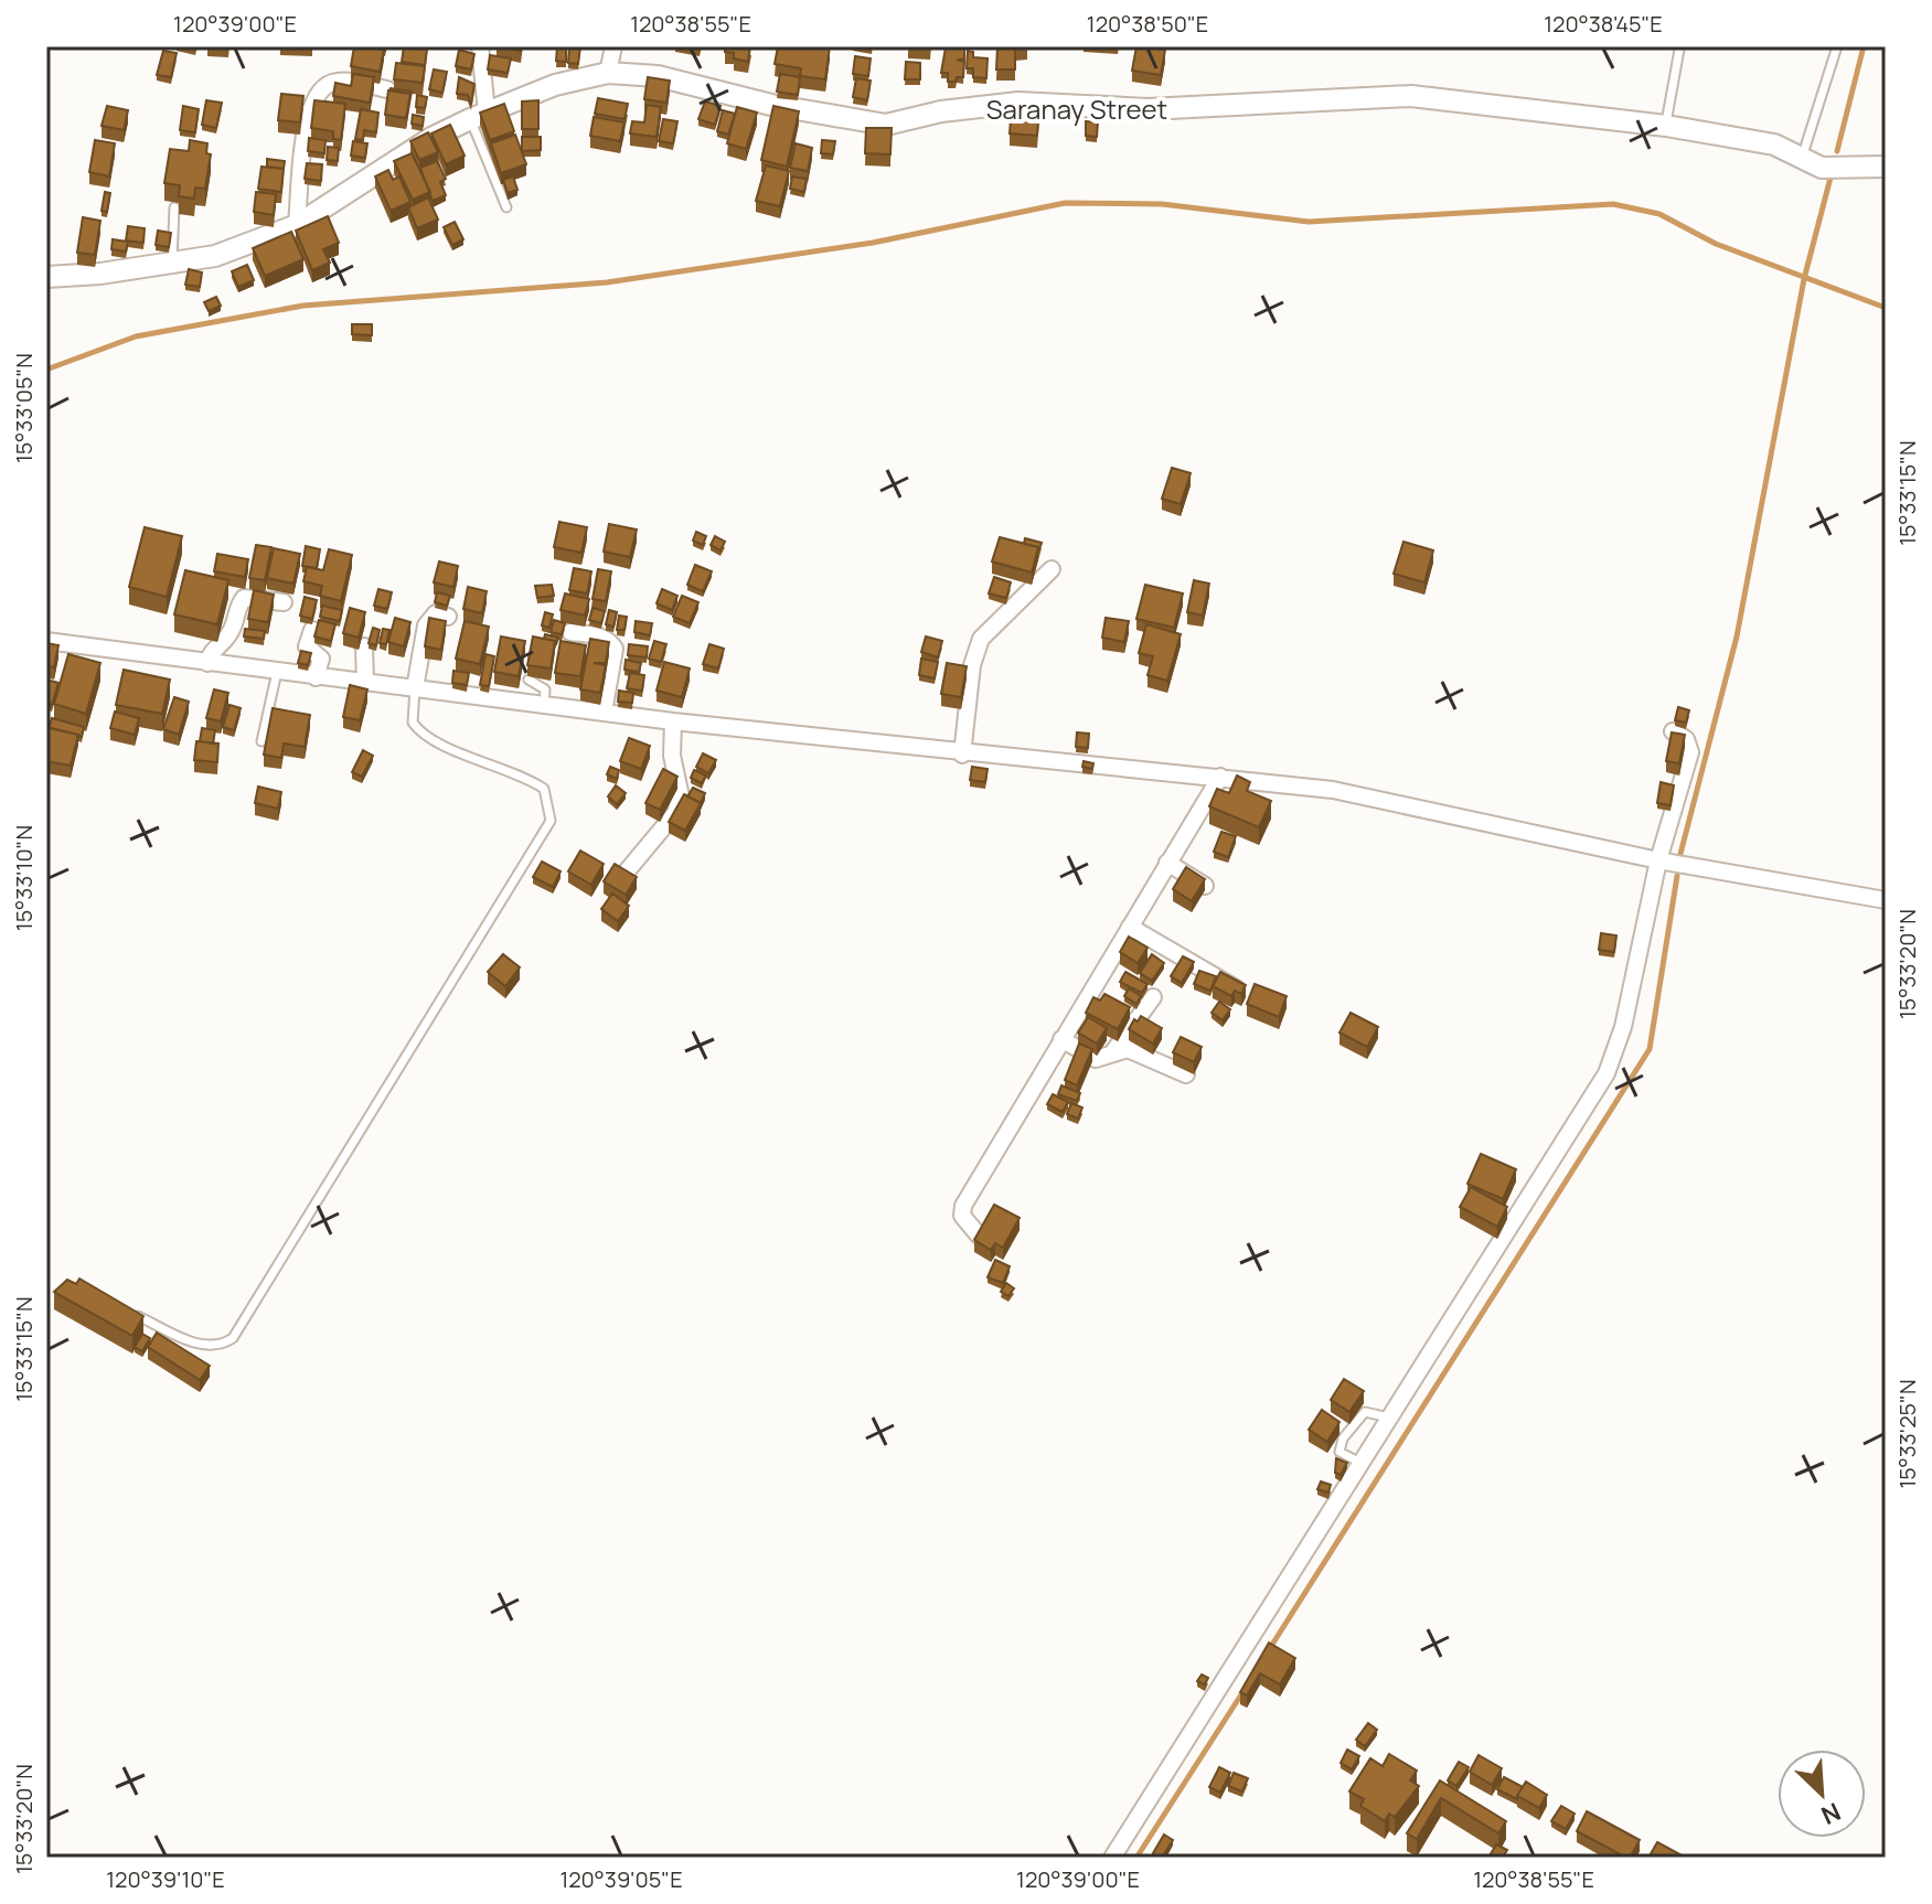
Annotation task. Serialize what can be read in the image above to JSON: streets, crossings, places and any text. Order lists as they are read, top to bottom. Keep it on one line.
{"streets":{"street":["Saranay Street"]},"north":"bottom right","coordinates":["120°39'00\"E","120°38'55\"E","120°38'50\"E","120°38'45\"E","15°33'05\"N","15°33'15\"N","15°33'10\"N","15°33'20\"N","15°33'25\"N","120°39'10\"E","120°39'05\"E"]}
